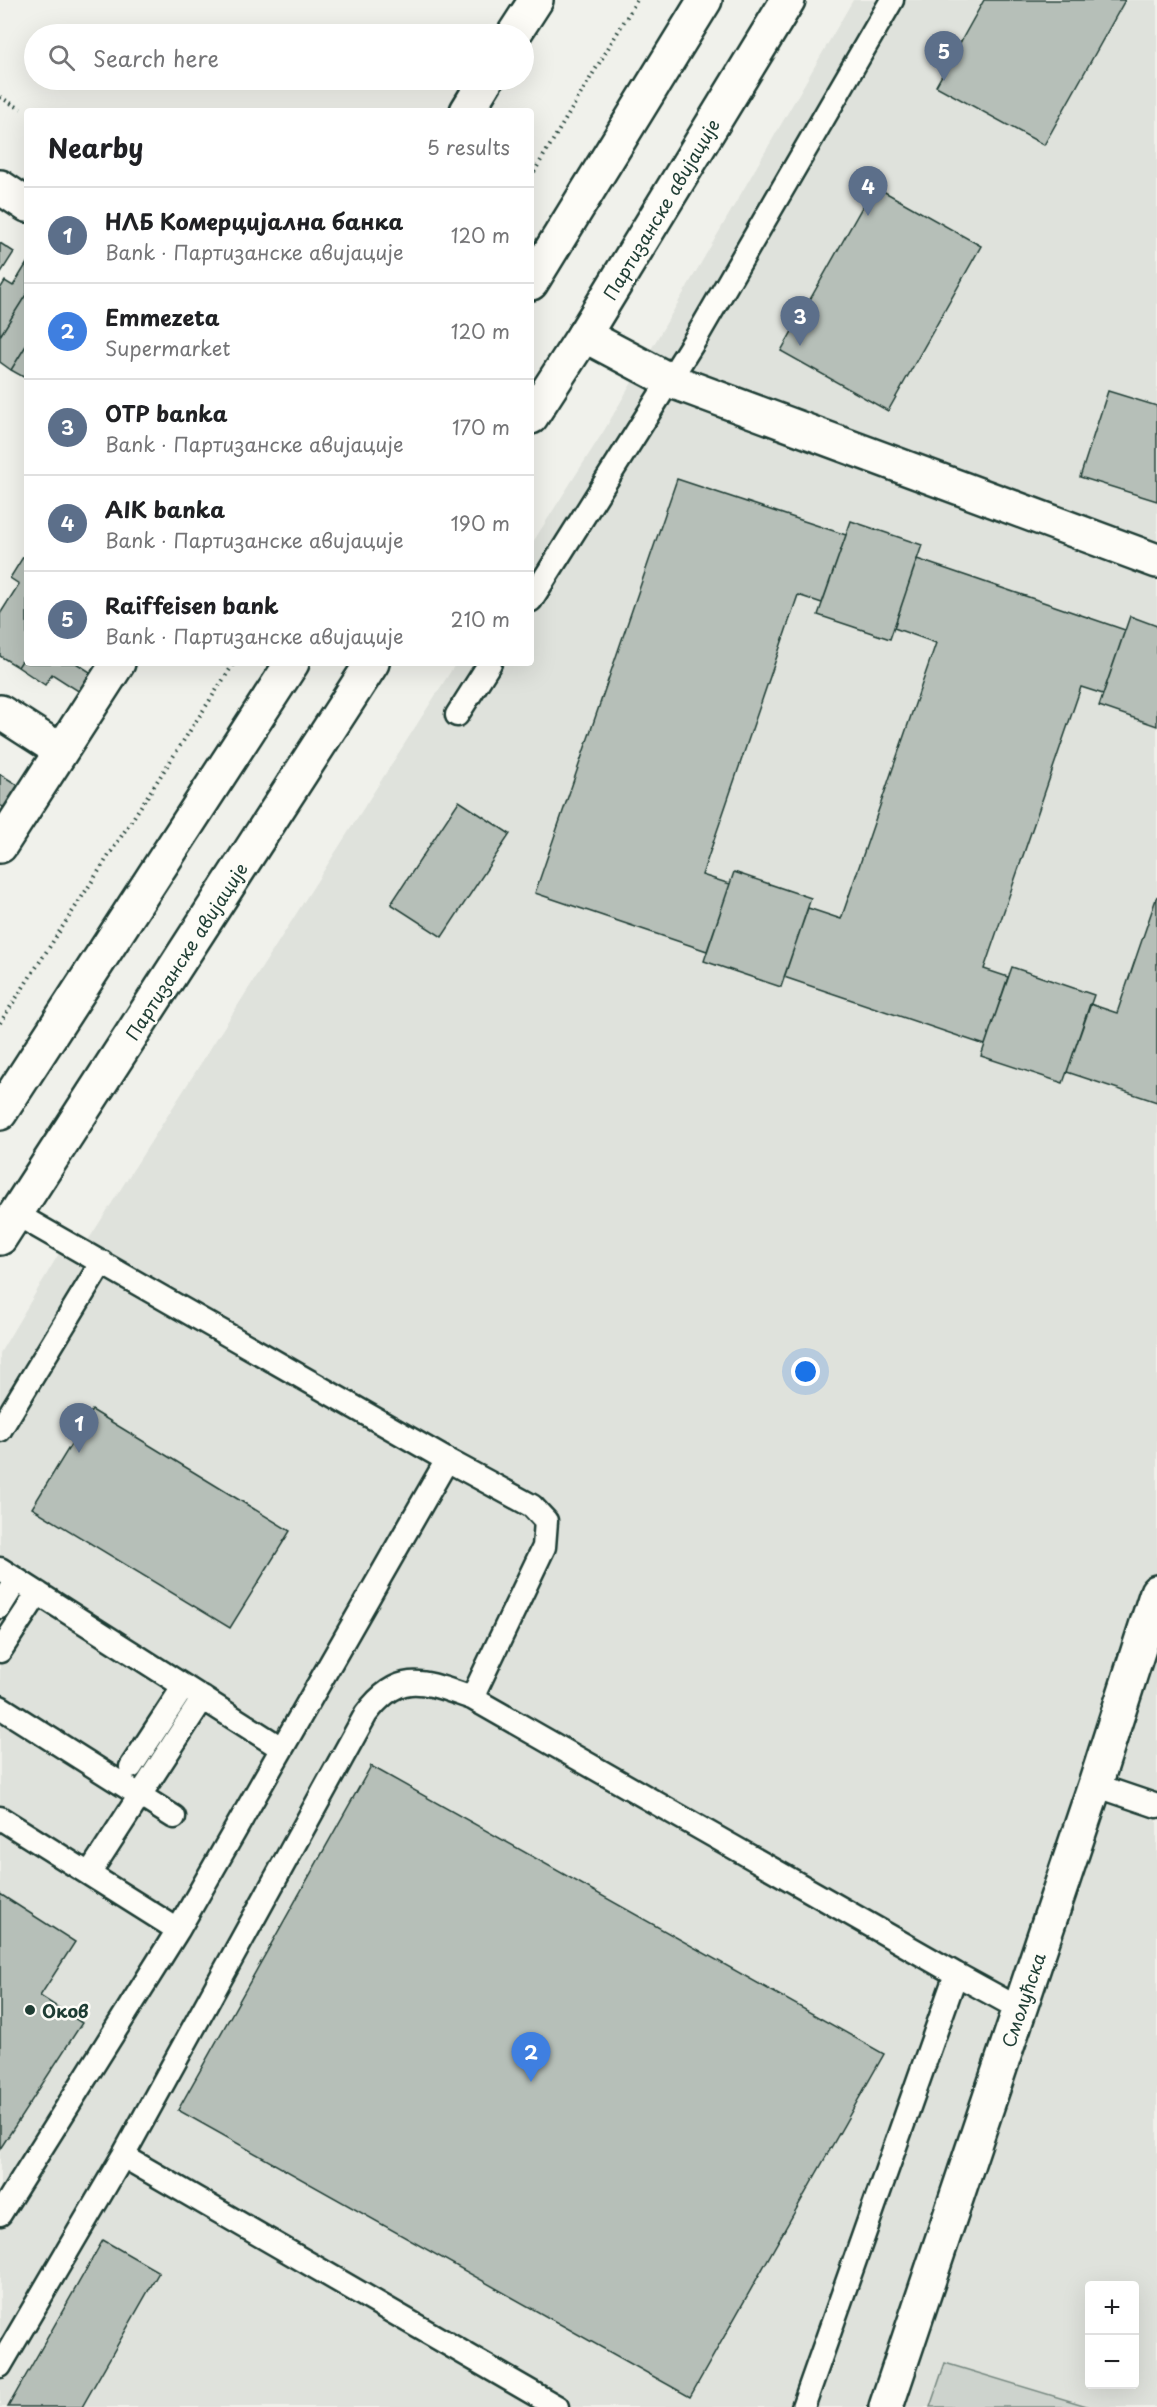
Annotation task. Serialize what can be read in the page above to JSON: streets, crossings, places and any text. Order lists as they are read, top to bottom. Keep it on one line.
{"streets":{"main road":["Партизанске авијације","Смолућска"]},"places":["Оков"],"page":{"search":"Search here","pins":["5","4","3","1","2"],"heading":["Nearby","5 results"],"list":[{"mark":"1","name":"НЛБ Комерцијална банка","note":"Bank · Партизанске авијације","value":"120 m"},{"mark":"2","name":"Emmezeta","note":"Supermarket","value":"120 m"},{"mark":"3","name":"OTP banka","note":"Bank · Партизанске авијације","value":"170 m"},{"mark":"4","name":"AIK banka","note":"Bank · Партизанске авијације","value":"190 m"},{"mark":"5","name":"Raiffeisen bank","note":"Bank · Партизанске авијације","value":"210 m"}],"map_buttons":["+","−"]}}
